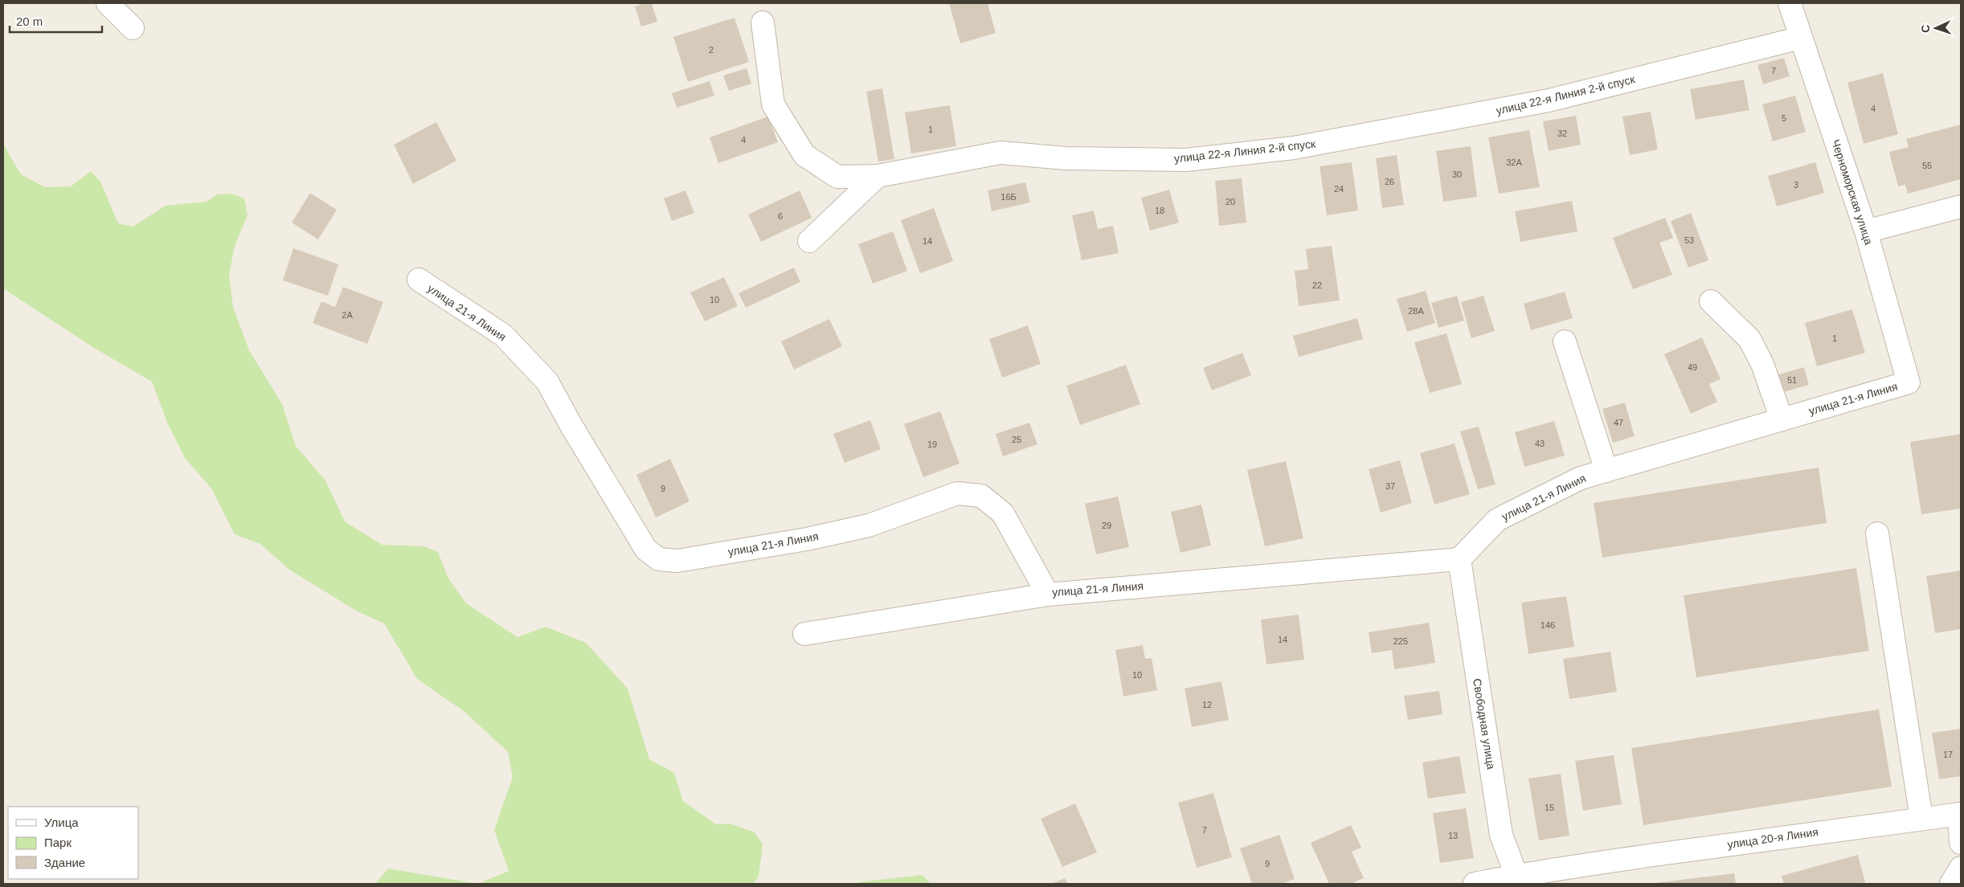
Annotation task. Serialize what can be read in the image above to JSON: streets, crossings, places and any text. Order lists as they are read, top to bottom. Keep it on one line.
{"streets":{"street":["улица 22-я Линия 2-й спуск","Черноморская улица","улица 21-я Линия","Свободная улица","улица 20-я Линия"]},"crossings":[["улица 22-я Линия 2-й спуск","Черноморская улица"],["Черноморская улица","улица 21-я Линия"],["улица 21-я Линия","Свободная улица"],["Свободная улица","улица 20-я Линия"]],"house_numbers":["2","7","4","5","1","32","4","32А","55","30","26","3","24","16Б","20","18","6","53","14","22","10","28А","2А","1","49","51","47","25","43","19","37","9","29","146","14","225","10","12","17","15","7","13","9"],"legend":["Улица","Парк","Здание"],"scale_bar":"20 m","north":"left"}
